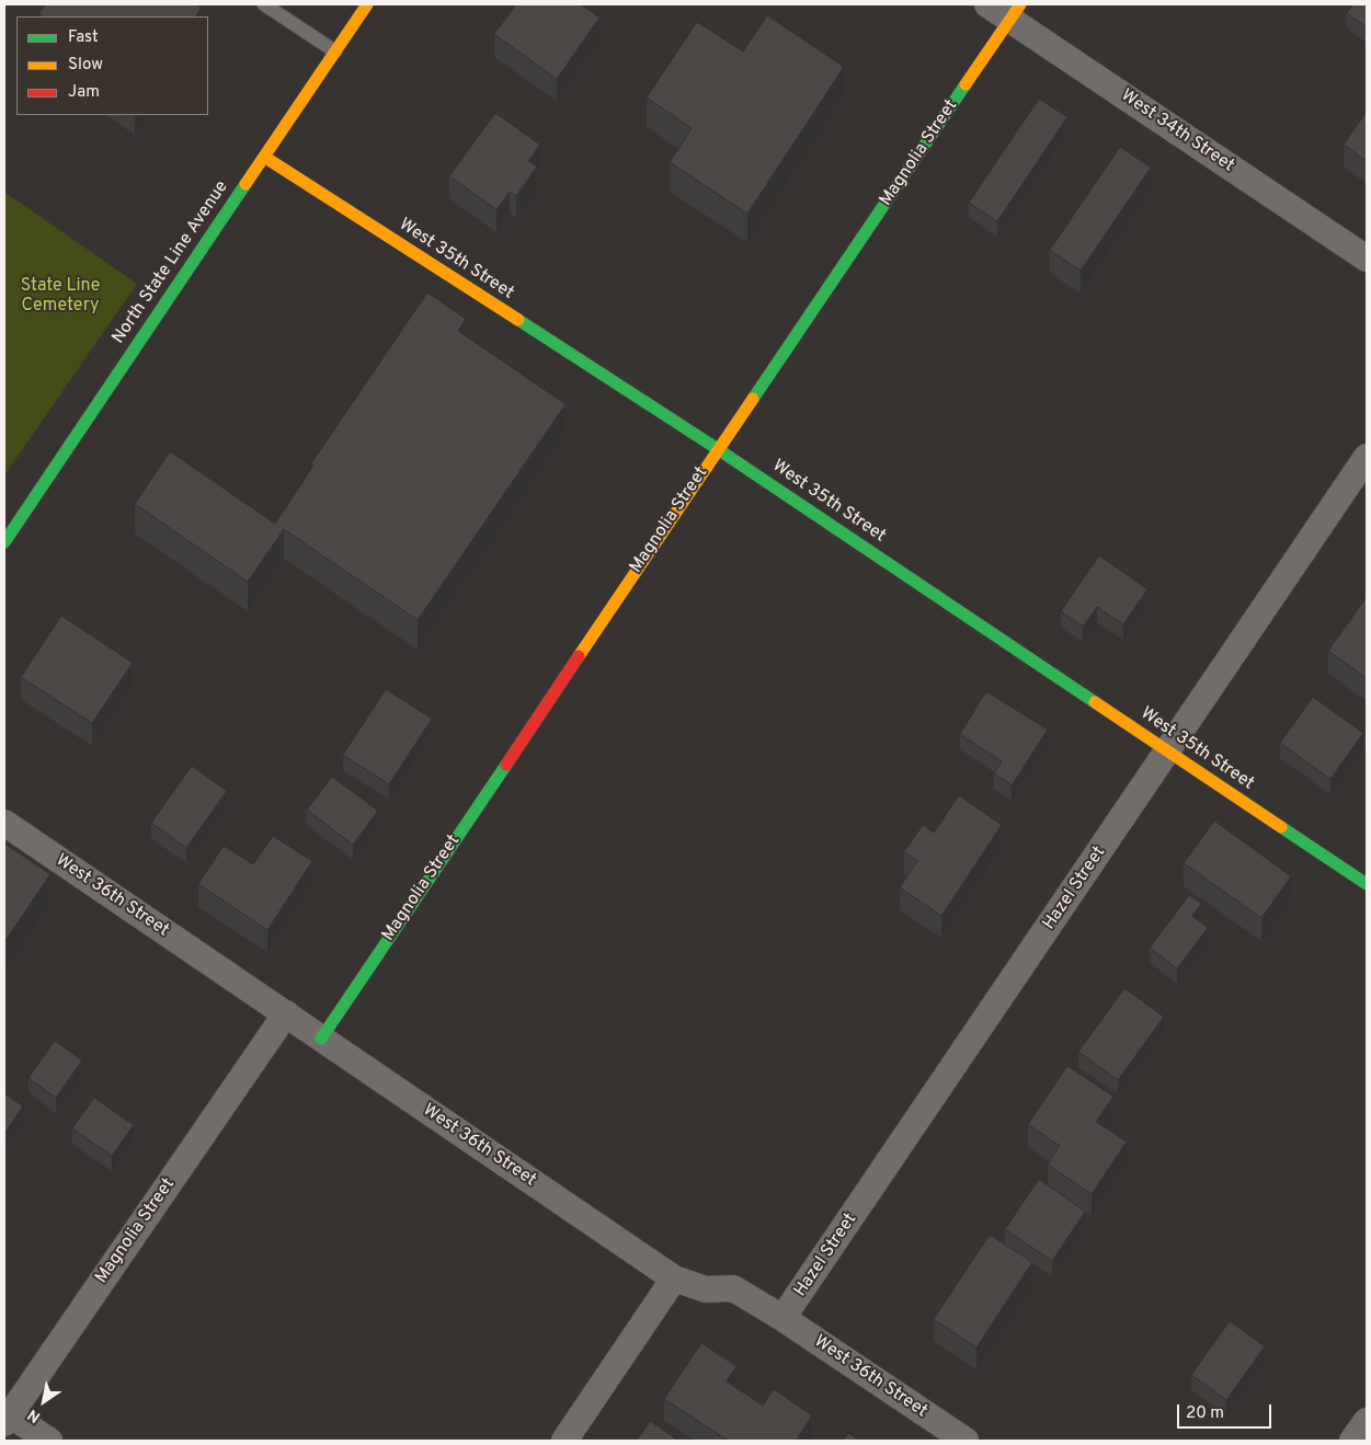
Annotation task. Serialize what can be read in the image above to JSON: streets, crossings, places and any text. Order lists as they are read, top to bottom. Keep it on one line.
{"streets":{"street":["West 34th Street","Magnolia Street","West 35th Street","North State Line Avenue","Hazel Street","West 36th Street"]},"crossings":[["West 34th Street","Magnolia Street"],["Magnolia Street","West 35th Street"],["Magnolia Street","West 36th Street"],["West 35th Street","North State Line Avenue"],["West 35th Street","Hazel Street"],["Hazel Street","West 36th Street"]],"parks":["State Line Cemetery"],"legend":["Fast","Slow","Jam"],"scale_bar":"20 m","north":"bottom left"}
